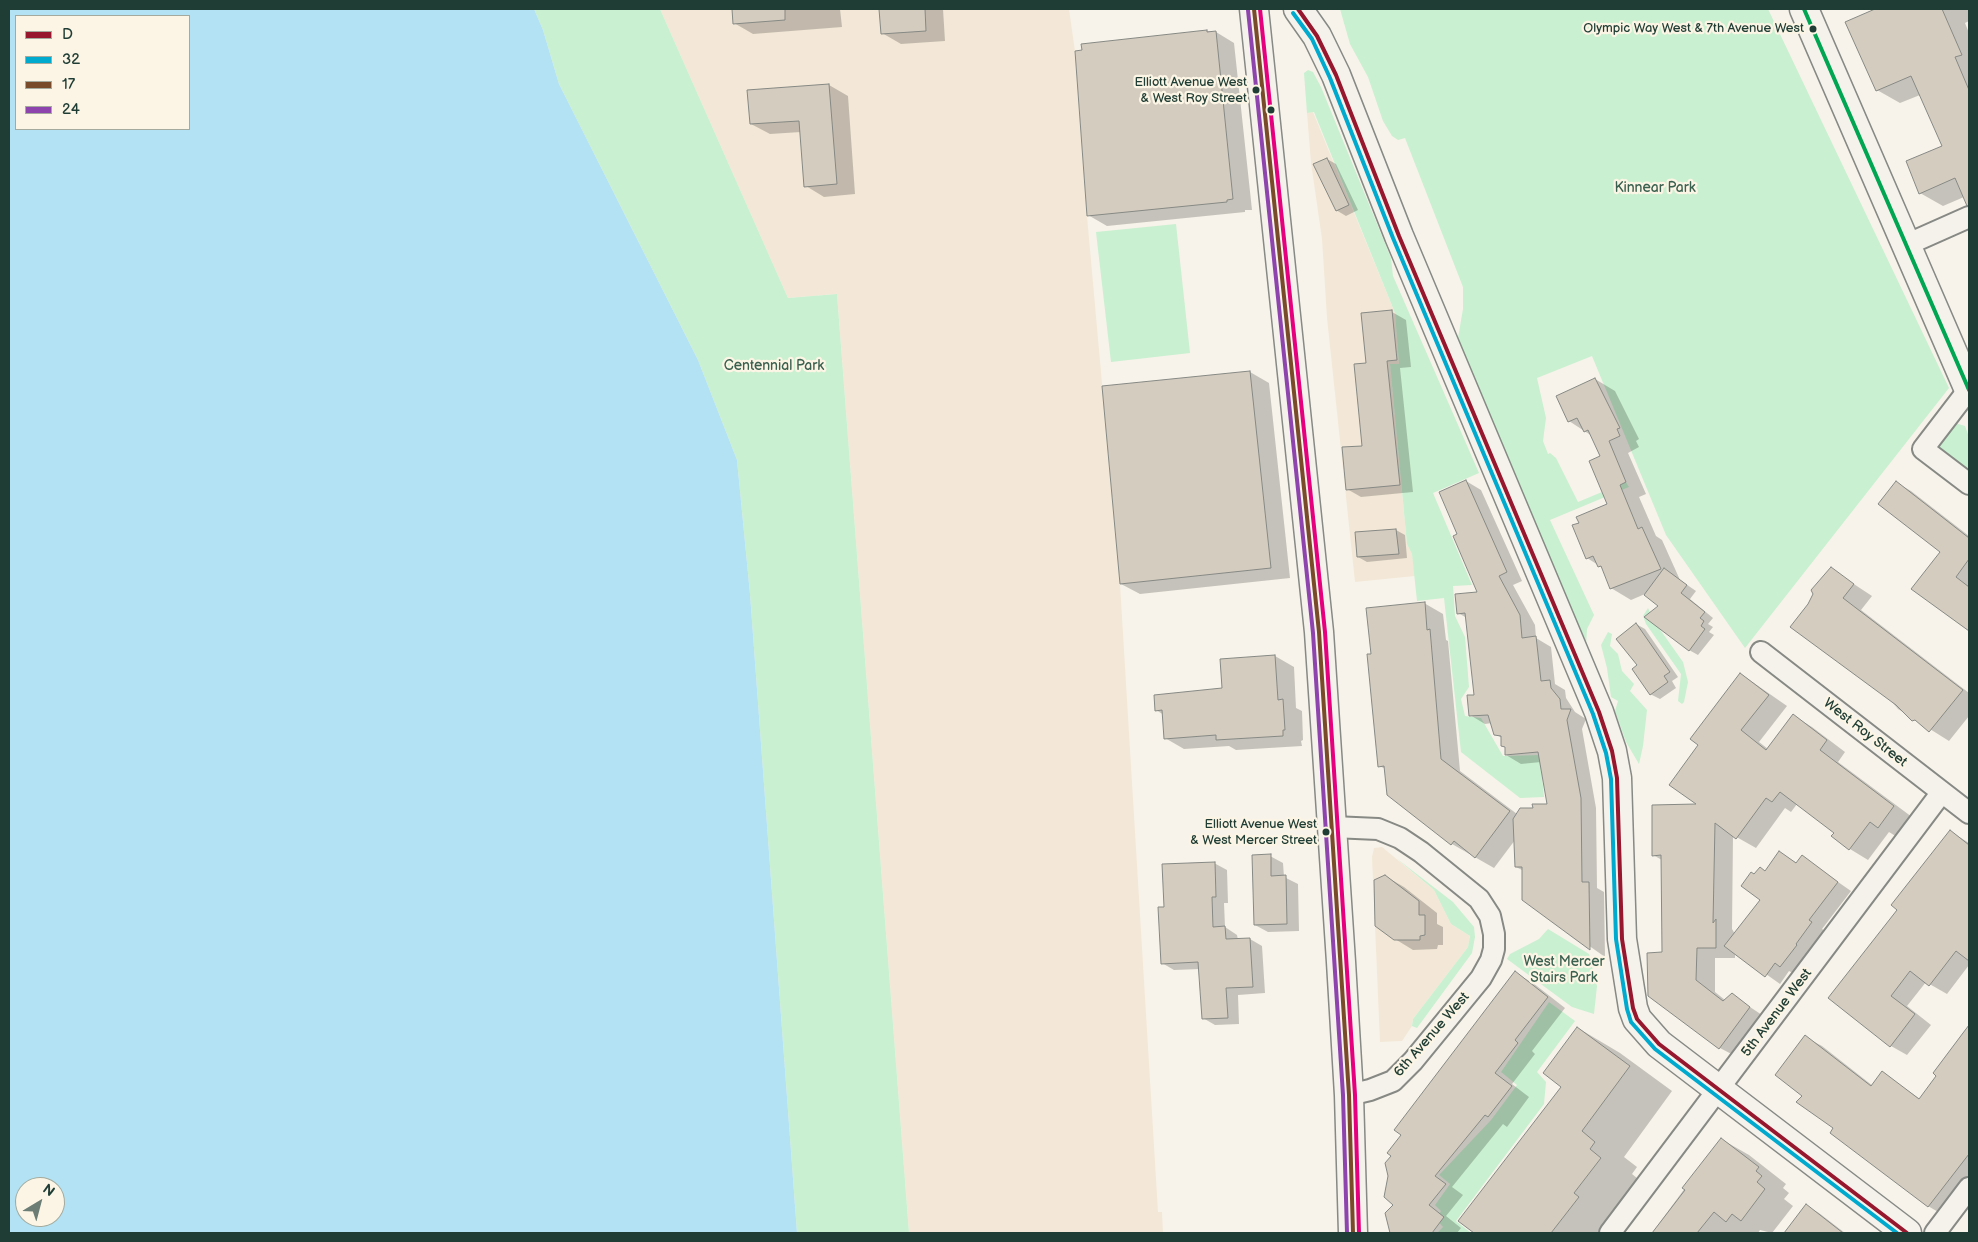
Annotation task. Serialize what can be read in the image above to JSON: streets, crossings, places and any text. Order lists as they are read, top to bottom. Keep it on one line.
{"streets":{"street":["West Roy Street","5th Avenue West","6th Avenue West"]},"crossings":[["West Roy Street","5th Avenue West"]],"parks":["Kinnear Park","Centennial Park","West Mercer Stairs Park"],"places":["Olympic Way West & 7th Avenue West","Elliott Avenue West & West Roy Street","Elliott Avenue West & West Mercer Street"],"lines":["transit line D","transit line 17","transit line 24","transit line 32"],"legend":["D","32","17","24"],"north":"top right"}
